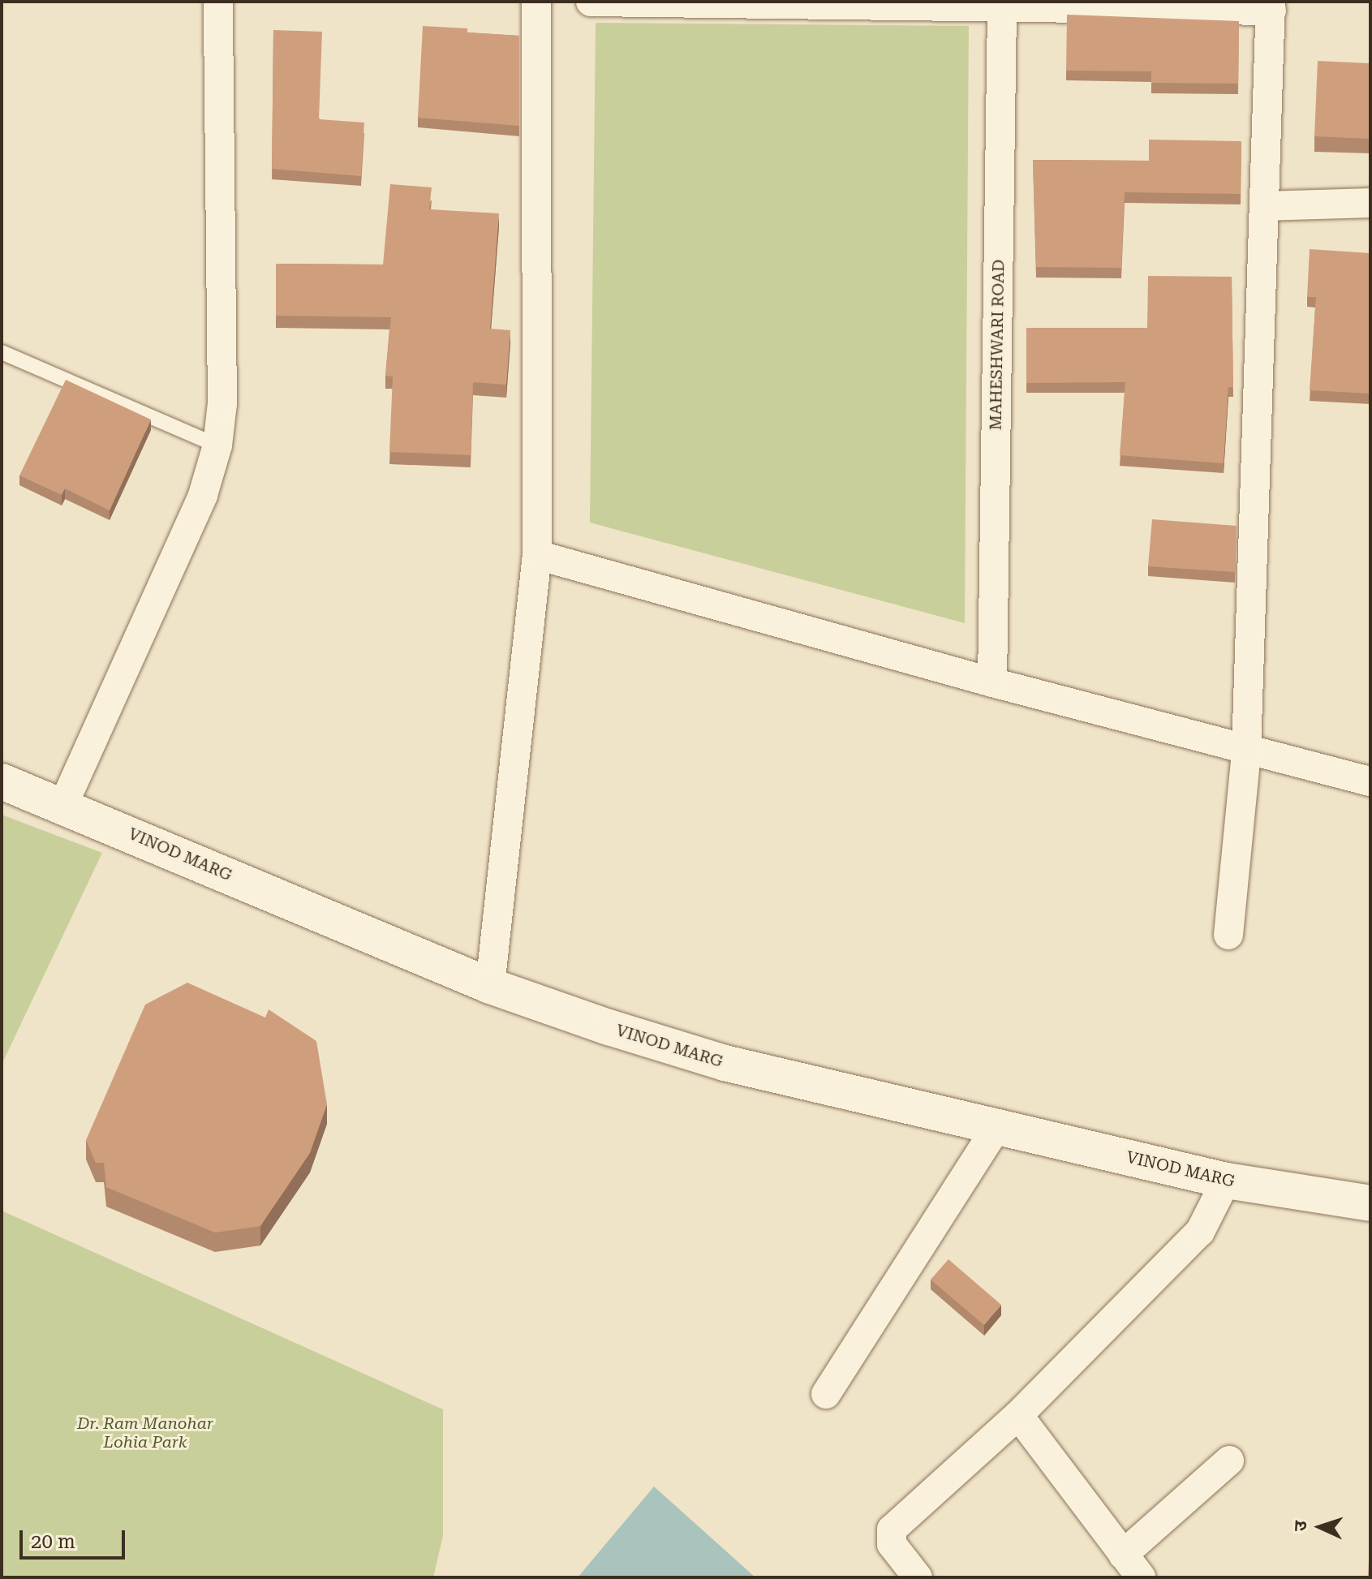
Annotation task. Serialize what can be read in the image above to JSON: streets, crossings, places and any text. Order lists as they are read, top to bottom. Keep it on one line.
{"streets":{"street":["MAHESHWARI ROAD","VINOD MARG"]},"parks":["Dr. Ram Manohar Lohia Park"],"scale_bar":"20 m","north":"left"}
